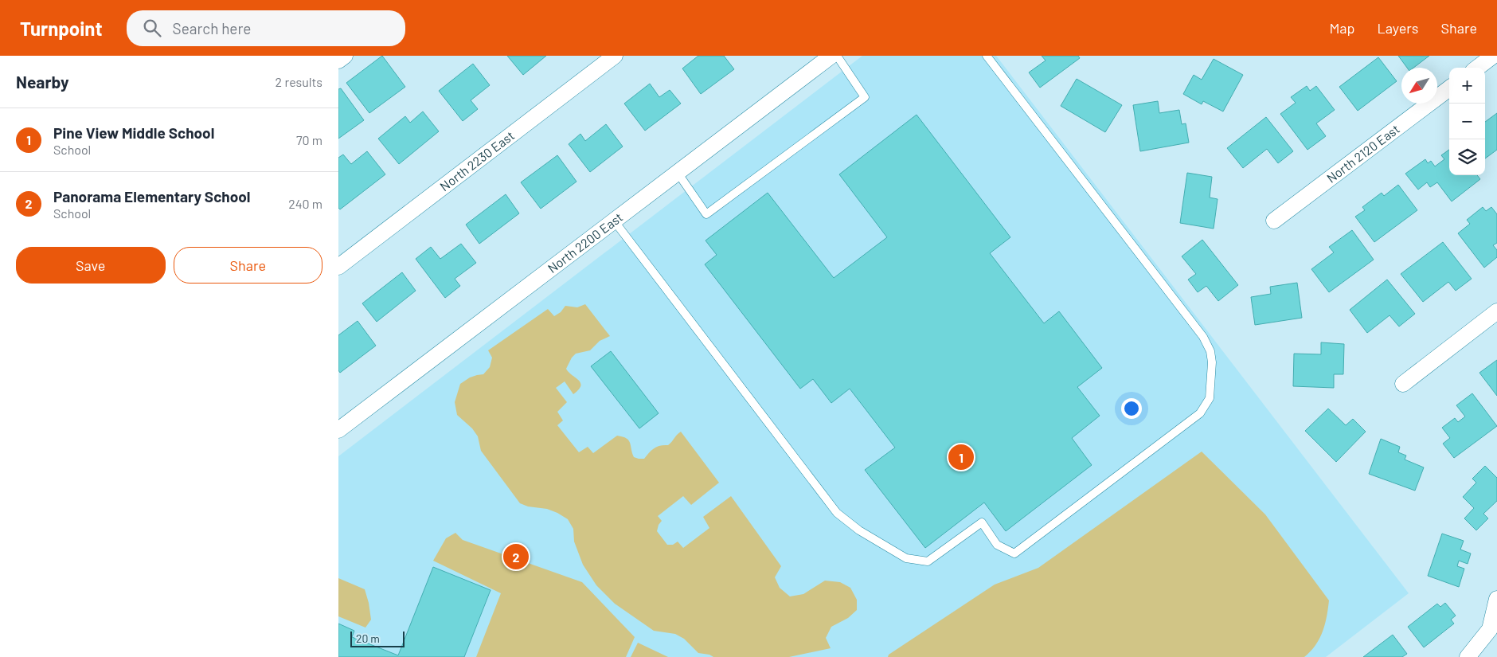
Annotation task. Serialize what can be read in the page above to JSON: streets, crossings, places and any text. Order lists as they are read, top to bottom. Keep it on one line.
{"streets":{"street":["North 2120 East","North 2230 East","North 2200 East"]},"scale_bar":"20 m","north":"bottom left","page":{"header":"Turnpoint","search":"Search here","nav":["Map","Layers","Share"],"heading":["Nearby","2 results"],"map_buttons":["+","−"],"list":[{"mark":"1","name":"Pine View Middle School","note":"School","value":"70 m"},{"mark":"2","name":"Panorama Elementary School","note":"School","value":"240 m"}],"buttons":["Save","Share"],"pins":["1","2"],"scale":"20 m"}}
